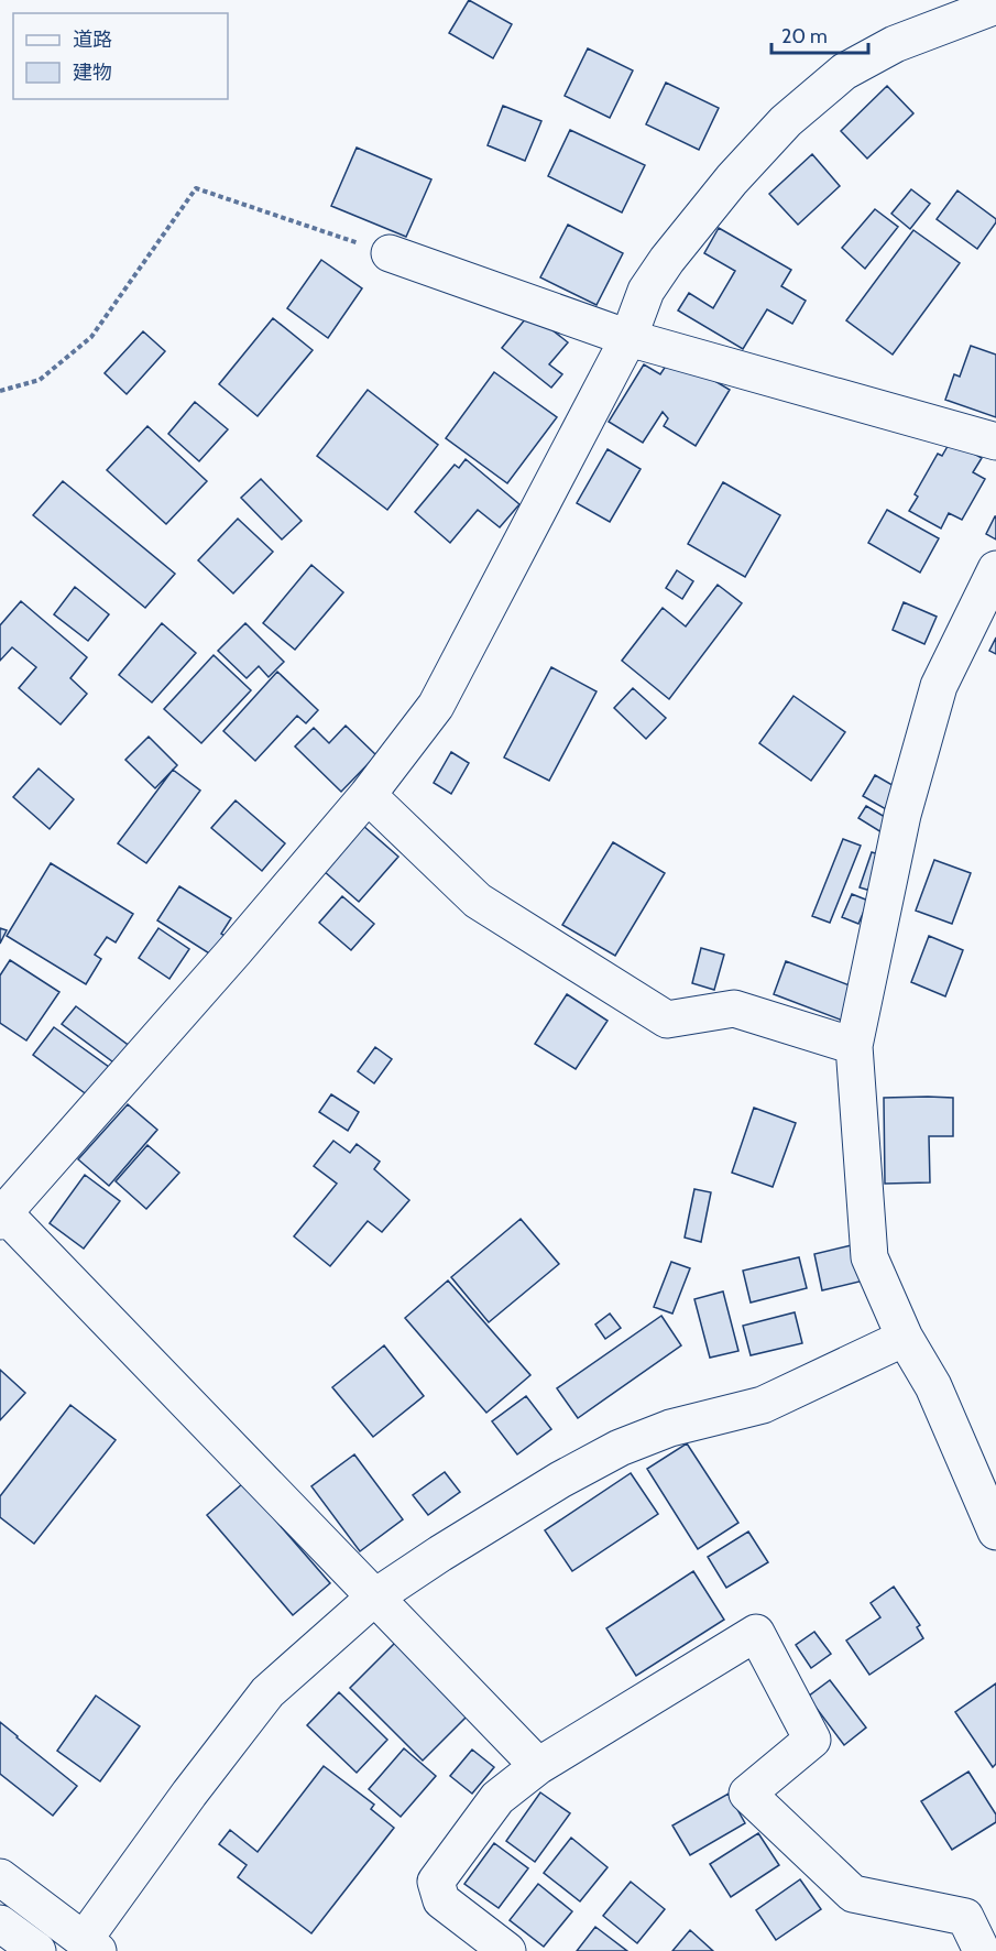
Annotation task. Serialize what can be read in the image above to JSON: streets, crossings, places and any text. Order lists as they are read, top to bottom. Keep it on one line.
{"legend":["道路","建物"],"scale_bar":"20 m"}
